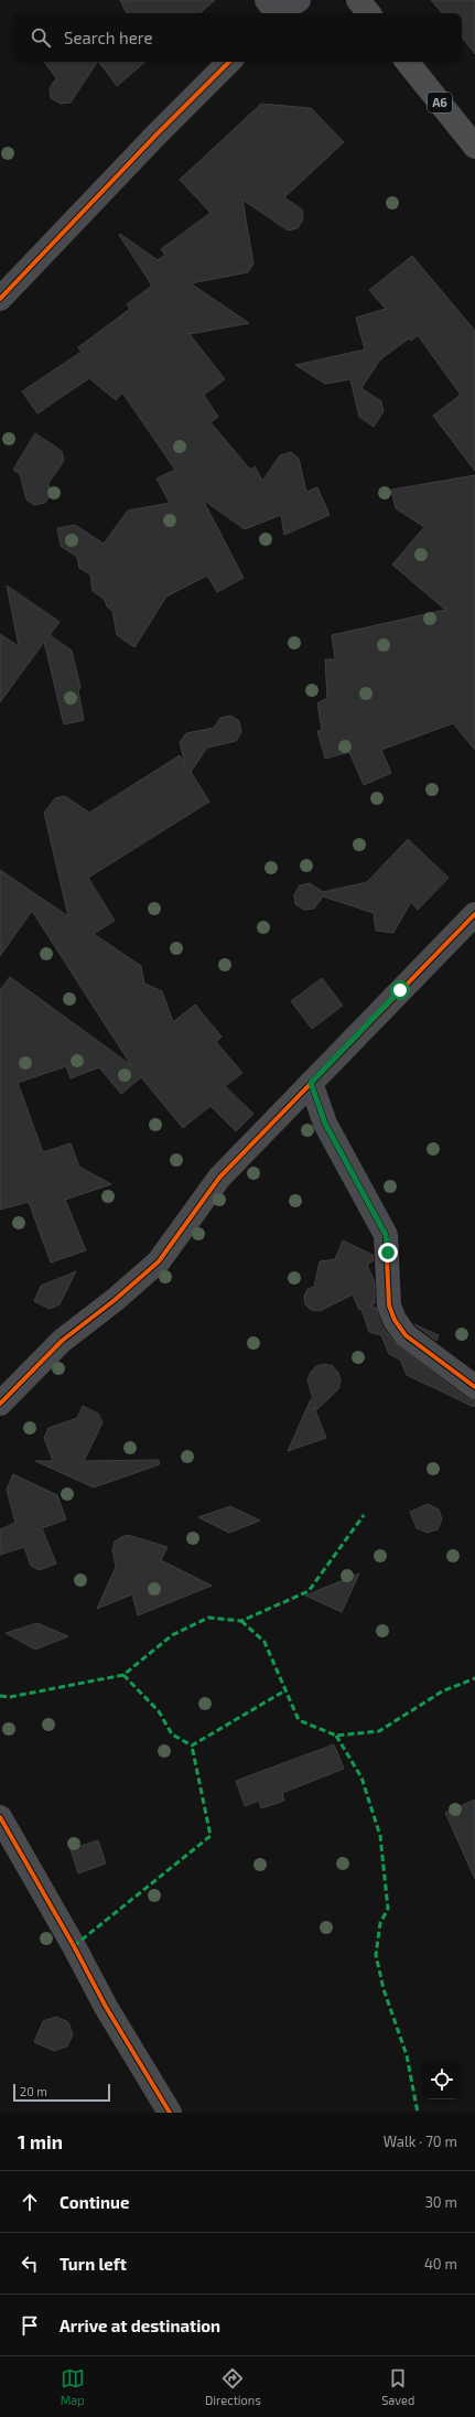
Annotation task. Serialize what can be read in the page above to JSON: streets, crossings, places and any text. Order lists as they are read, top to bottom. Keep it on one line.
{"streets":{"main road":["A6"]},"scale_bar":"20 m","page":{"search":"Search here","scale":"20 m","heading":["1 min","Walk · 70 m"],"list":[["Continue","30 m"],["Turn left","40 m"],"Arrive at destination"],"nav":["Map","Directions","Saved"]}}
